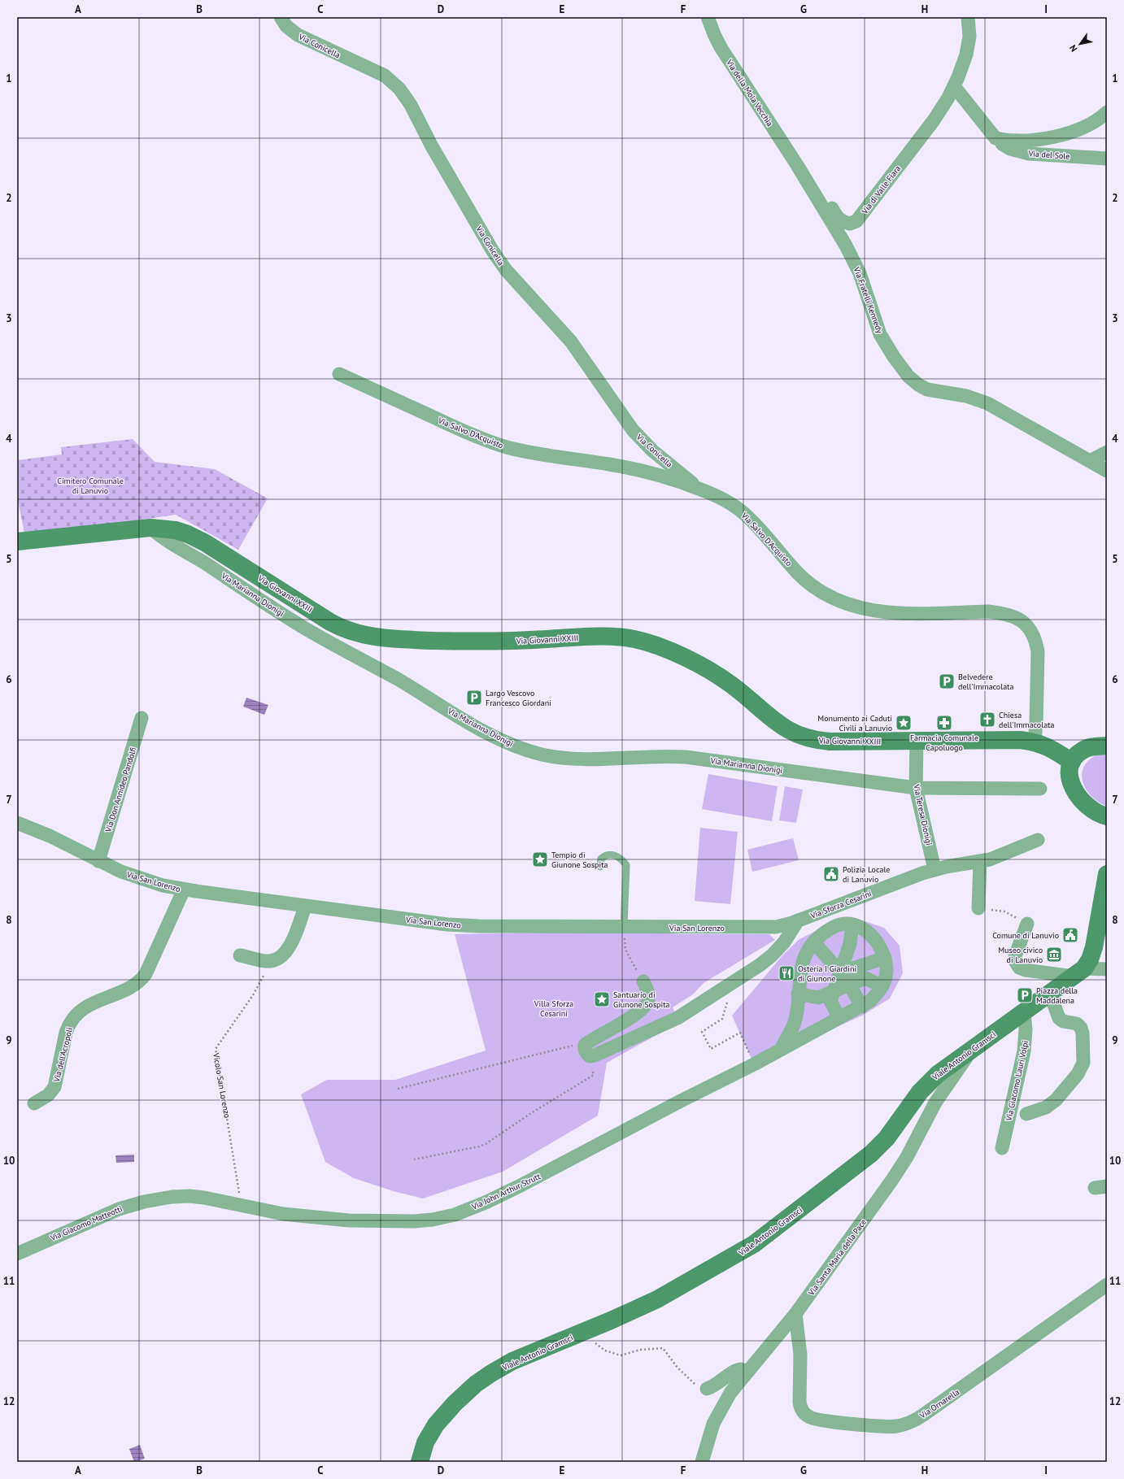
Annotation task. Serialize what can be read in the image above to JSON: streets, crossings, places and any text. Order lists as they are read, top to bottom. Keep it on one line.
{"streets":{"street":["Via Conicella","Via della Mola Vecchia","Via del Sole","Via di Valle Fiara","Via Fratelli Kennedy","Via Salvo D'Acquisto","Via Giovanni XXIII","Via Marianna Dionigi","Via Don Annideo Pandolfi","Via Teresa Dionigi","Via San Lorenzo","Via Sforza Cesarini","Via dell'Acropoli","Viale Antonio Gramsci","Via Giacomo Lauri Volpi","Via John Arthur Strutt","Via Giacomo Matteotti","Via Santa Maria della Pace","Via Ornarella"],"path":["Vicolo San Lorenzo"]},"crossings":[["Via Conicella","Via Salvo D'Acquisto"],["Via della Mola Vecchia","Via di Valle Fiara"],["Via della Mola Vecchia","Via Fratelli Kennedy"],["Via di Valle Fiara","Via Fratelli Kennedy"],["Via Salvo D'Acquisto","Via Giovanni XXIII"],["Via Giovanni XXIII","Via Marianna Dionigi"],["Via Giovanni XXIII","Via Teresa Dionigi"],["Via Marianna Dionigi","Via Teresa Dionigi"],["Via Don Annideo Pandolfi","Via San Lorenzo"],["Via Teresa Dionigi","Via Sforza Cesarini"],["Via San Lorenzo","Via Sforza Cesarini"],["Via San Lorenzo","Via dell'Acropoli"],["Viale Antonio Gramsci","Via Giacomo Lauri Volpi"],["Viale Antonio Gramsci","Via Santa Maria della Pace"],["Vicolo San Lorenzo","Via John Arthur Strutt"],["Vicolo San Lorenzo","Via Giacomo Matteotti"],["Via John Arthur Strutt","Via Giacomo Matteotti"],["Via Santa Maria della Pace","Via Ornarella"]],"parks":["Cimitero Comunale di Lanuvio","Villa Sforza Cesarini"],"places":{"parking":["Belvedere dell'Immacolata","Largo Vescovo Francesco Giordani","Piazza della Maddalena"],"church":["Chiesa dell'Immacolata"],"place":["Monumento ai Caduti Civili a Lanuvio","Tempio di Giunone Sospita","Santuario di Giunone Sospita"],"pharmacy":["Farmacia Comunale Capoluogo"],"public building":["Polizia Locale di Lanuvio","Comune di Lanuvio"],"museum":["Museo civico di Lanuvio"],"restaurant":["Osteria I Giardini di Giunone"]},"north":"bottom left","grid":{"columns":["A","B","C","D","E","F","G","H","I"],"rows":["1","2","3","4","5","6","7","8","9","10","11","12"]}}
